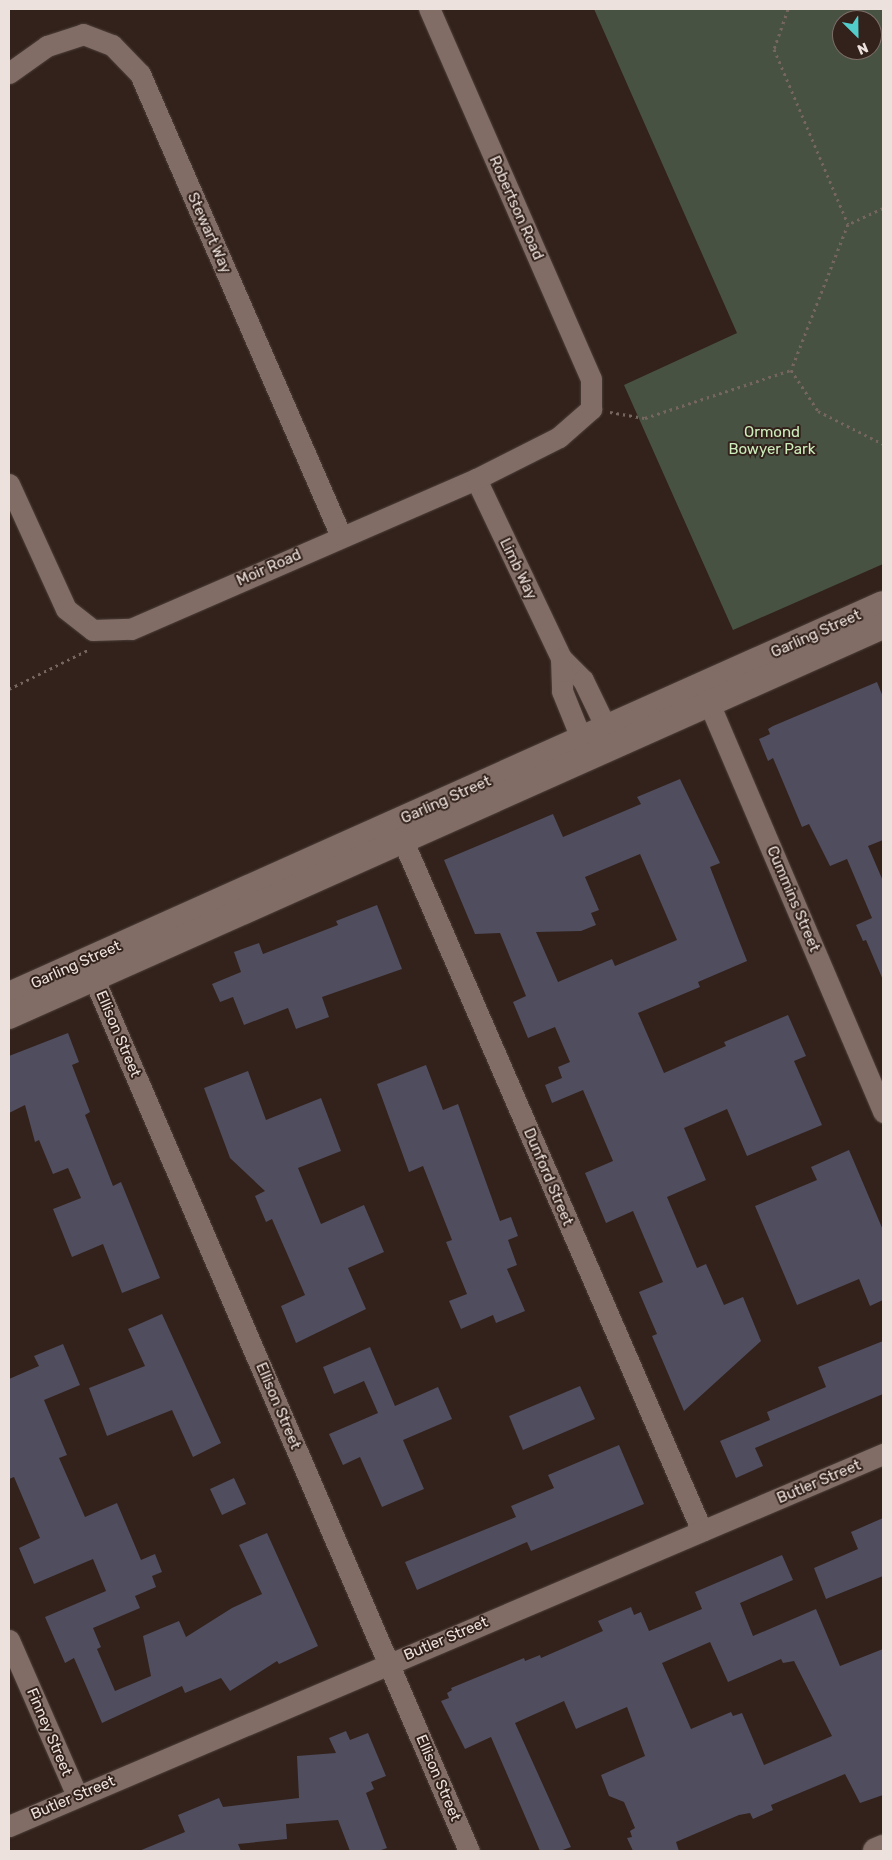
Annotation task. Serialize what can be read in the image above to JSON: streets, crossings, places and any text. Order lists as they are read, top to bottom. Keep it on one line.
{"streets":{"street":["Robertson Road","Stewart Way","Moir Road","Limb Way","Garling Street","Cummins Street","Ellison Street","Dunford Street","Butler Street","Finney Street"]},"crossings":[["Robertson Road","Moir Road"],["Stewart Way","Moir Road"],["Moir Road","Limb Way"],["Limb Way","Garling Street"],["Garling Street","Cummins Street"],["Garling Street","Ellison Street"],["Garling Street","Dunford Street"],["Ellison Street","Butler Street"],["Dunford Street","Butler Street"],["Butler Street","Finney Street"]],"parks":["Ormond Bowyer Park"],"north":"bottom right"}
